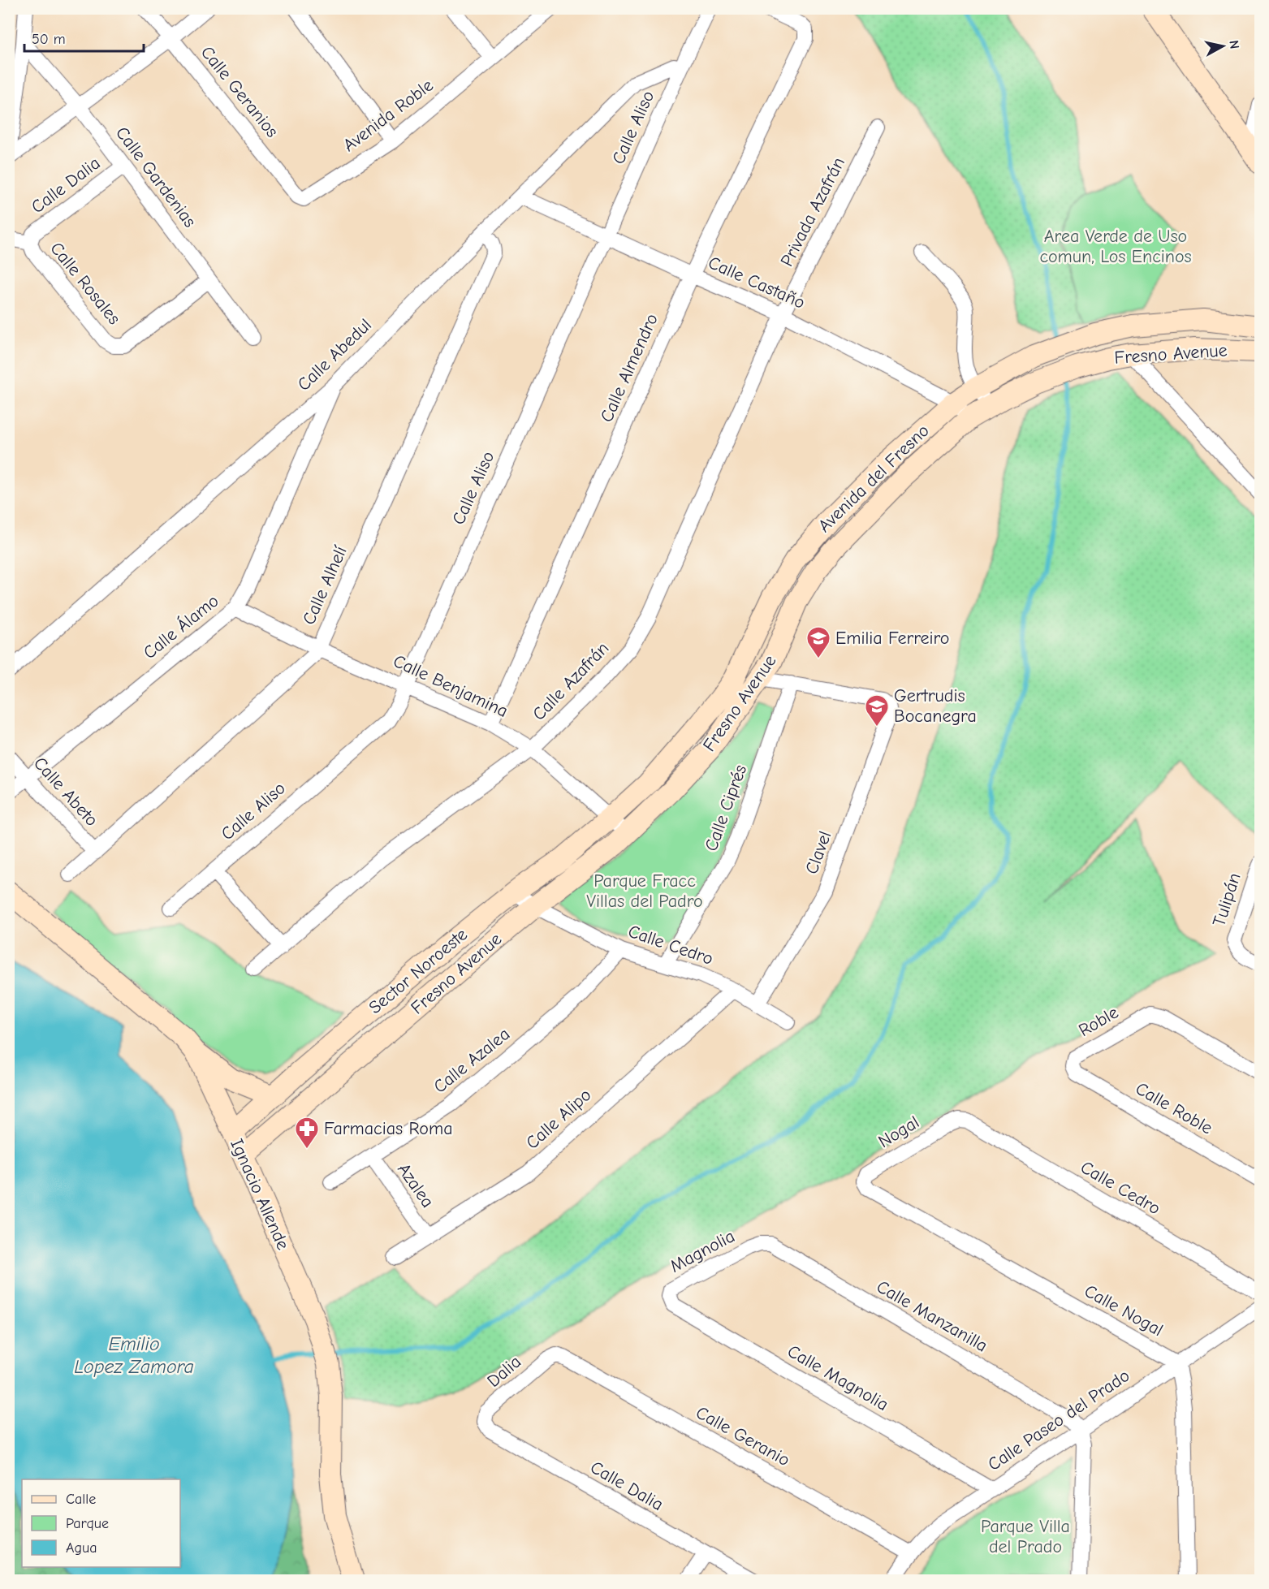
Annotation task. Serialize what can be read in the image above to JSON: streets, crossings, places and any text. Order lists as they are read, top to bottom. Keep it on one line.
{"streets":{"street":["Calle Geranios","Avenida Roble","Calle Aliso","Calle Gardenias","Calle Dalia","Privada Azafrán","Calle Castaño","Calle Rosales","Fresno Avenue","Calle Abedul","Calle Almendro","Avenida del Fresno","Calle Alhelí","Calle Álamo","Calle Azafrán","Calle Benjamina","Calle Abeto","Calle Ciprés","Clavel","Tulipán","Calle Cedro","Sector Noroeste","Roble","Calle Azalea","Calle Roble","Calle Alipo","Nogal","Azalea","Ignacio Allende","Magnolia","Calle Nogal","Calle Manzanilla","Dalia","Calle Magnolia","Calle Paseo del Prado","Calle Geranio"]},"crossings":[["Calle Geranios","Avenida Roble"],["Calle Aliso","Calle Castaño"],["Calle Aliso","Calle Abedul"],["Calle Aliso","Calle Benjamina"],["Calle Gardenias","Calle Dalia"],["Calle Gardenias","Calle Rosales"],["Calle Dalia","Calle Rosales"],["Calle Dalia","Dalia"],["Privada Azafrán","Calle Castaño"],["Privada Azafrán","Calle Azafrán"],["Calle Castaño","Fresno Avenue"],["Calle Castaño","Calle Abedul"],["Calle Castaño","Calle Almendro"],["Calle Castaño","Avenida del Fresno"],["Calle Castaño","Calle Azafrán"],["Fresno Avenue","Calle Benjamina"],["Fresno Avenue","Calle Cedro"],["Fresno Avenue","Ignacio Allende"],["Calle Abedul","Calle Alhelí"],["Calle Abedul","Calle Álamo"],["Calle Almendro","Calle Benjamina"],["Avenida del Fresno","Calle Benjamina"],["Avenida del Fresno","Sector Noroeste"],["Calle Alhelí","Calle Benjamina"],["Calle Alhelí","Calle Abeto"],["Calle Álamo","Calle Benjamina"],["Calle Álamo","Calle Abeto"],["Calle Azafrán","Calle Benjamina"],["Calle Benjamina","Sector Noroeste"],["Calle Ciprés","Clavel"],["Calle Ciprés","Calle Cedro"],["Clavel","Calle Cedro"],["Calle Cedro","Sector Noroeste"],["Calle Cedro","Calle Azalea"],["Calle Cedro","Calle Alipo"],["Calle Cedro","Nogal"],["Sector Noroeste","Ignacio Allende"],["Roble","Calle Roble"],["Calle Azalea","Azalea"],["Calle Alipo","Azalea"],["Nogal","Calle Nogal"],["Magnolia","Calle Manzanilla"],["Magnolia","Calle Magnolia"],["Calle Nogal","Calle Paseo del Prado"],["Calle Manzanilla","Calle Paseo del Prado"],["Dalia","Calle Geranio"],["Calle Magnolia","Calle Paseo del Prado"],["Calle Paseo del Prado","Calle Geranio"]],"water":["Emilio Lopez Zamora"],"parks":["Area Verde de Uso comun, Los Encinos","Parque Fracc Villas del Padro","Parque Villa del Prado"],"places":{"school or university":["Emilia Ferreiro","Gertrudis Bocanegra"],"pharmacy":["Farmacias Roma"]},"legend":["Calle","Parque","Agua"],"scale_bar":"50 m","north":"right"}
